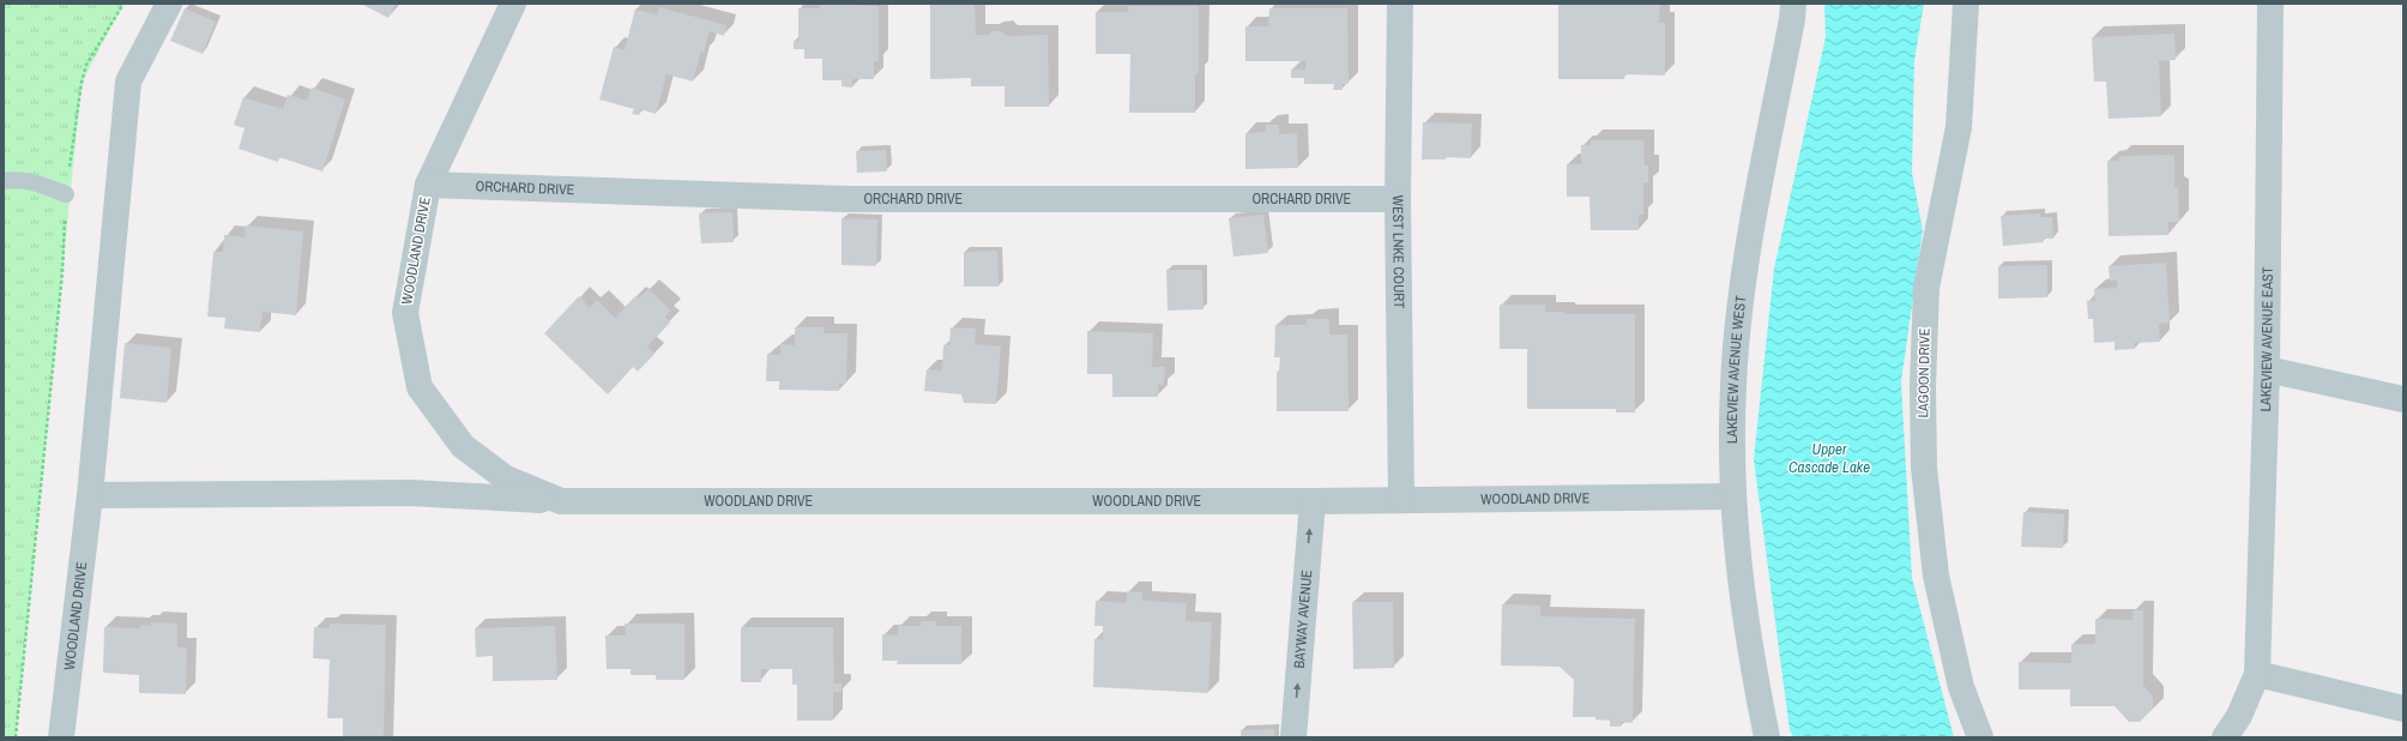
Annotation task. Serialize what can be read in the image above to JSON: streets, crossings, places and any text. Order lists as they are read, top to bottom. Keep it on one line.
{"streets":{"street":["ORCHARD DRIVE","WOODLAND DRIVE","WEST LNKE COURT","LAKEVIEW AVENUE EAST","LAKEVIEW AVENUE WEST","LAGOON DRIVE","BAYWAY AVENUE"]},"crossings":[["ORCHARD DRIVE","WOODLAND DRIVE"],["ORCHARD DRIVE","WEST LNKE COURT"],["WOODLAND DRIVE","WEST LNKE COURT"],["WOODLAND DRIVE","LAKEVIEW AVENUE WEST"],["WOODLAND DRIVE","BAYWAY AVENUE"]],"one_way":["BAYWAY AVENUE"],"water":["Upper Cascade Lake"]}
